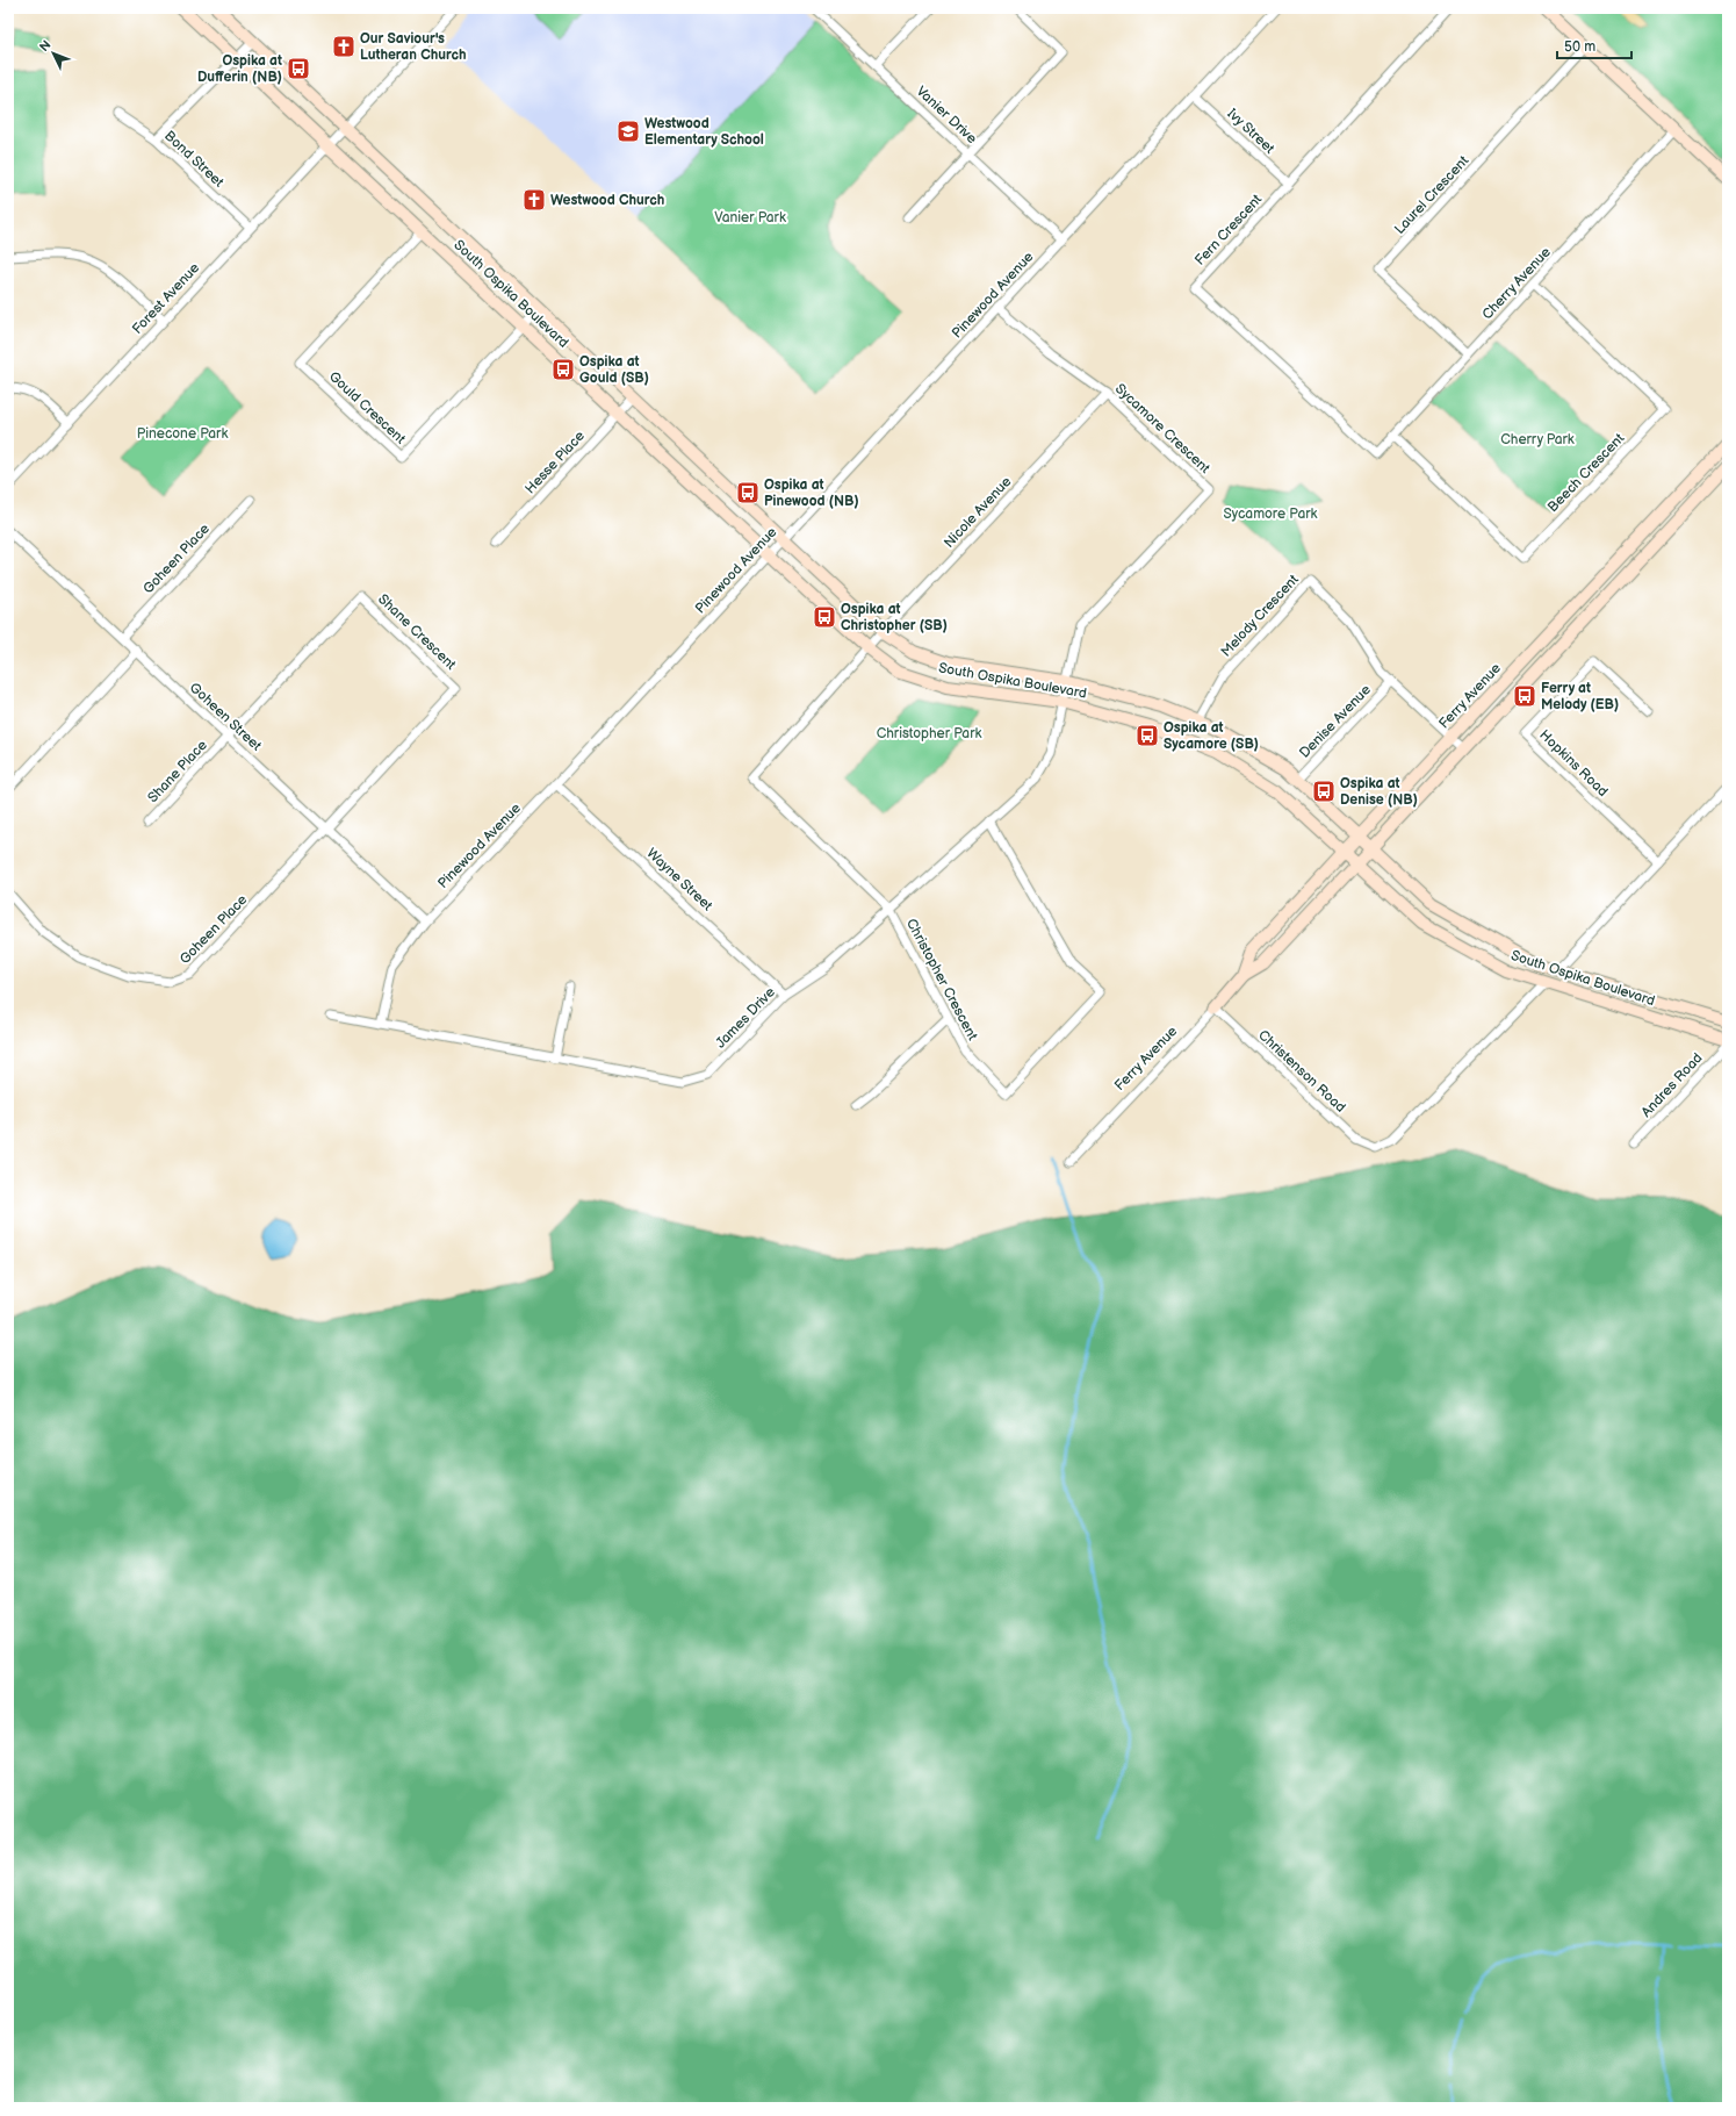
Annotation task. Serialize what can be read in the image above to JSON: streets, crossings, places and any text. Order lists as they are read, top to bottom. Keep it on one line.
{"streets":{"main road":["South Ospika Boulevard","Ferry Avenue"],"street":["Vanier Drive","Ivy Street","Bond Street","Laurel Crescent","Fern Crescent","Cherry Avenue","Pinewood Avenue","Forest Avenue","Gould Crescent","Sycamore Crescent","Hesse Place","Beech Crescent","Nicole Avenue","Goheen Place","Melody Crescent","Shane Crescent","Goheen Street","Denise Avenue","Hopkins Road","Shane Place","Wayne Street","Christopher Crescent","James Drive","Christenson Road","Andres Road"]},"crossings":[["Vanier Drive","Pinewood Avenue"],["Ivy Street","Fern Crescent"],["Ivy Street","Pinewood Avenue"],["Bond Street","Forest Avenue"],["Laurel Crescent","Cherry Avenue"],["Fern Crescent","Cherry Avenue"],["Cherry Avenue","Beech Crescent"],["South Ospika Boulevard","Pinewood Avenue"],["South Ospika Boulevard","Forest Avenue"],["South Ospika Boulevard","Gould Crescent"],["South Ospika Boulevard","Sycamore Crescent"],["South Ospika Boulevard","Hesse Place"],["South Ospika Boulevard","Nicole Avenue"],["South Ospika Boulevard","Melody Crescent"],["South Ospika Boulevard","Ferry Avenue"],["South Ospika Boulevard","Denise Avenue"],["South Ospika Boulevard","Christopher Crescent"],["South Ospika Boulevard","James Drive"],["South Ospika Boulevard","Christenson Road"],["Pinewood Avenue","Sycamore Crescent"],["Pinewood Avenue","Goheen Street"],["Pinewood Avenue","Wayne Street"],["Pinewood Avenue","James Drive"],["Sycamore Crescent","Nicole Avenue"],["Sycamore Crescent","James Drive"],["Nicole Avenue","Christopher Crescent"],["Goheen Place","Shane Crescent"],["Goheen Place","Goheen Street"],["Melody Crescent","Ferry Avenue"],["Melody Crescent","Denise Avenue"],["Shane Crescent","Goheen Street"],["Shane Crescent","Shane Place"],["Ferry Avenue","Christenson Road"],["Goheen Street","Shane Place"],["Wayne Street","James Drive"],["Christopher Crescent","James Drive"]],"parks":["Vanier Park","Pinecone Park","Cherry Park","Sycamore Park","Christopher Park"],"places":{"church":["Our Saviour's Lutheran Church","Westwood Church"],"bus stop":["Ospika at Dufferin (NB)","Ospika at Gould (SB)","Ospika at Pinewood (NB)","Ospika at Christopher (SB)","Ferry at Melody (EB)","Ospika at Sycamore (SB)","Ospika at Denise (NB)"],"school or university":["Westwood Elementary School"]},"scale_bar":"50 m","north":"top left"}
